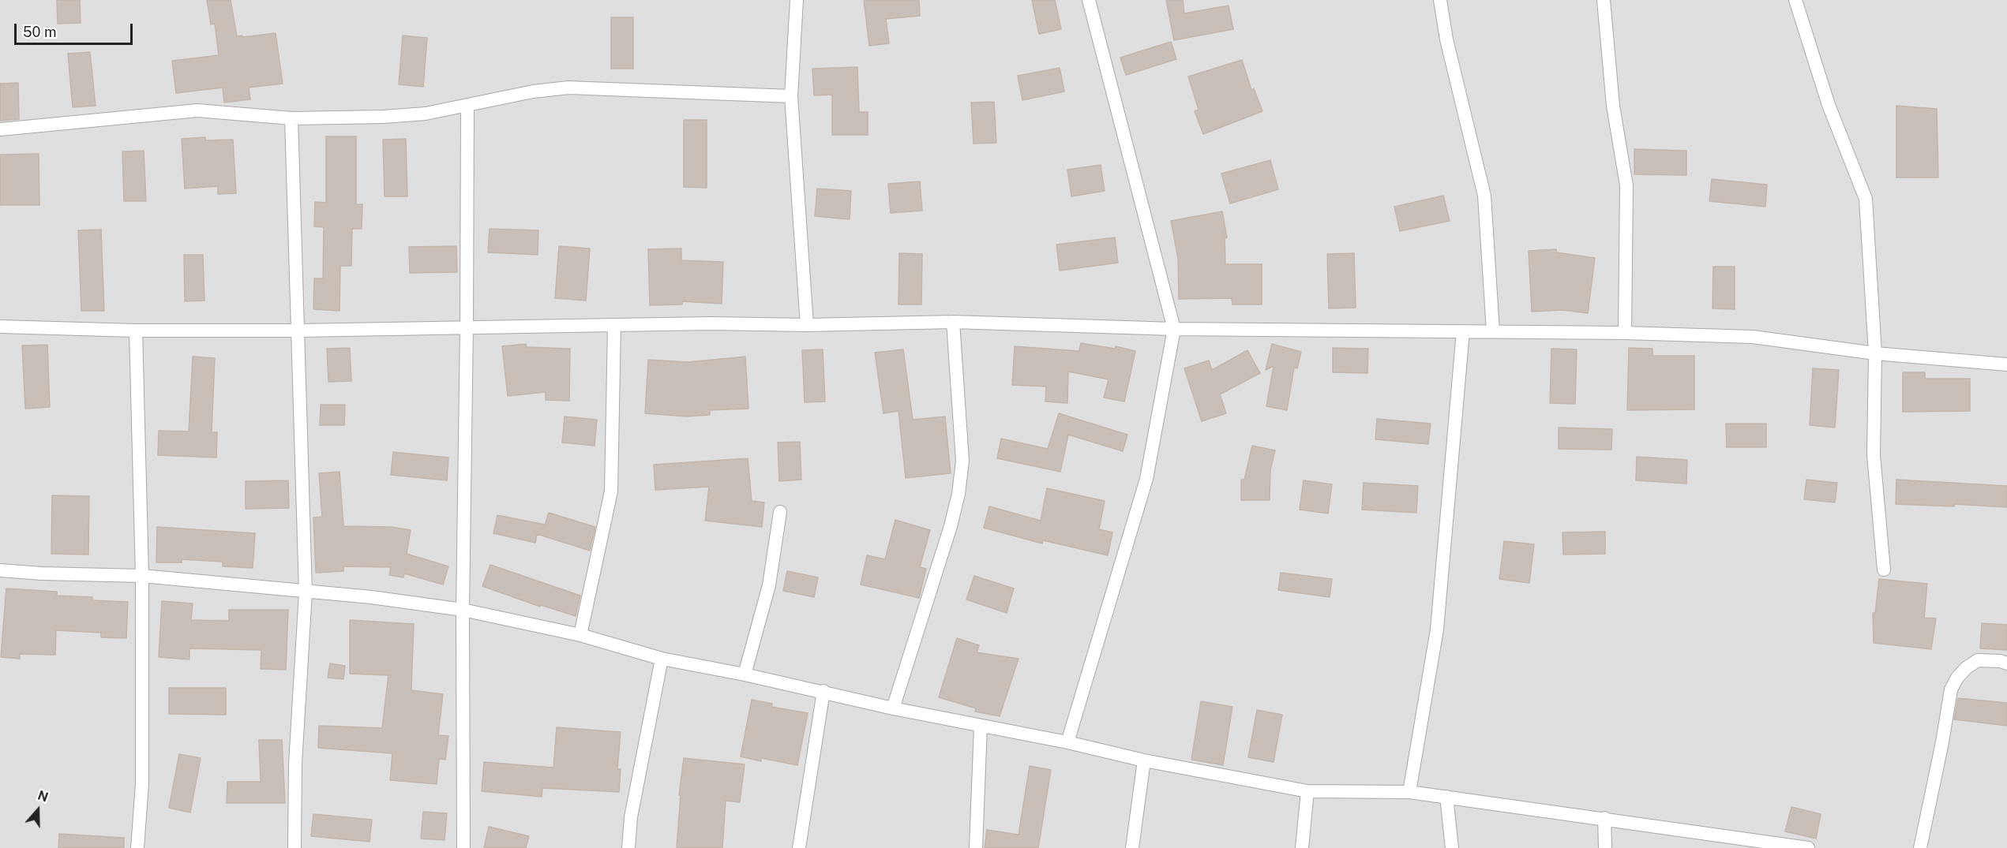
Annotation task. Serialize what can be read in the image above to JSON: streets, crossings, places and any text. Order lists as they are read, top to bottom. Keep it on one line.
{"scale_bar":"50 m","north":"top"}
